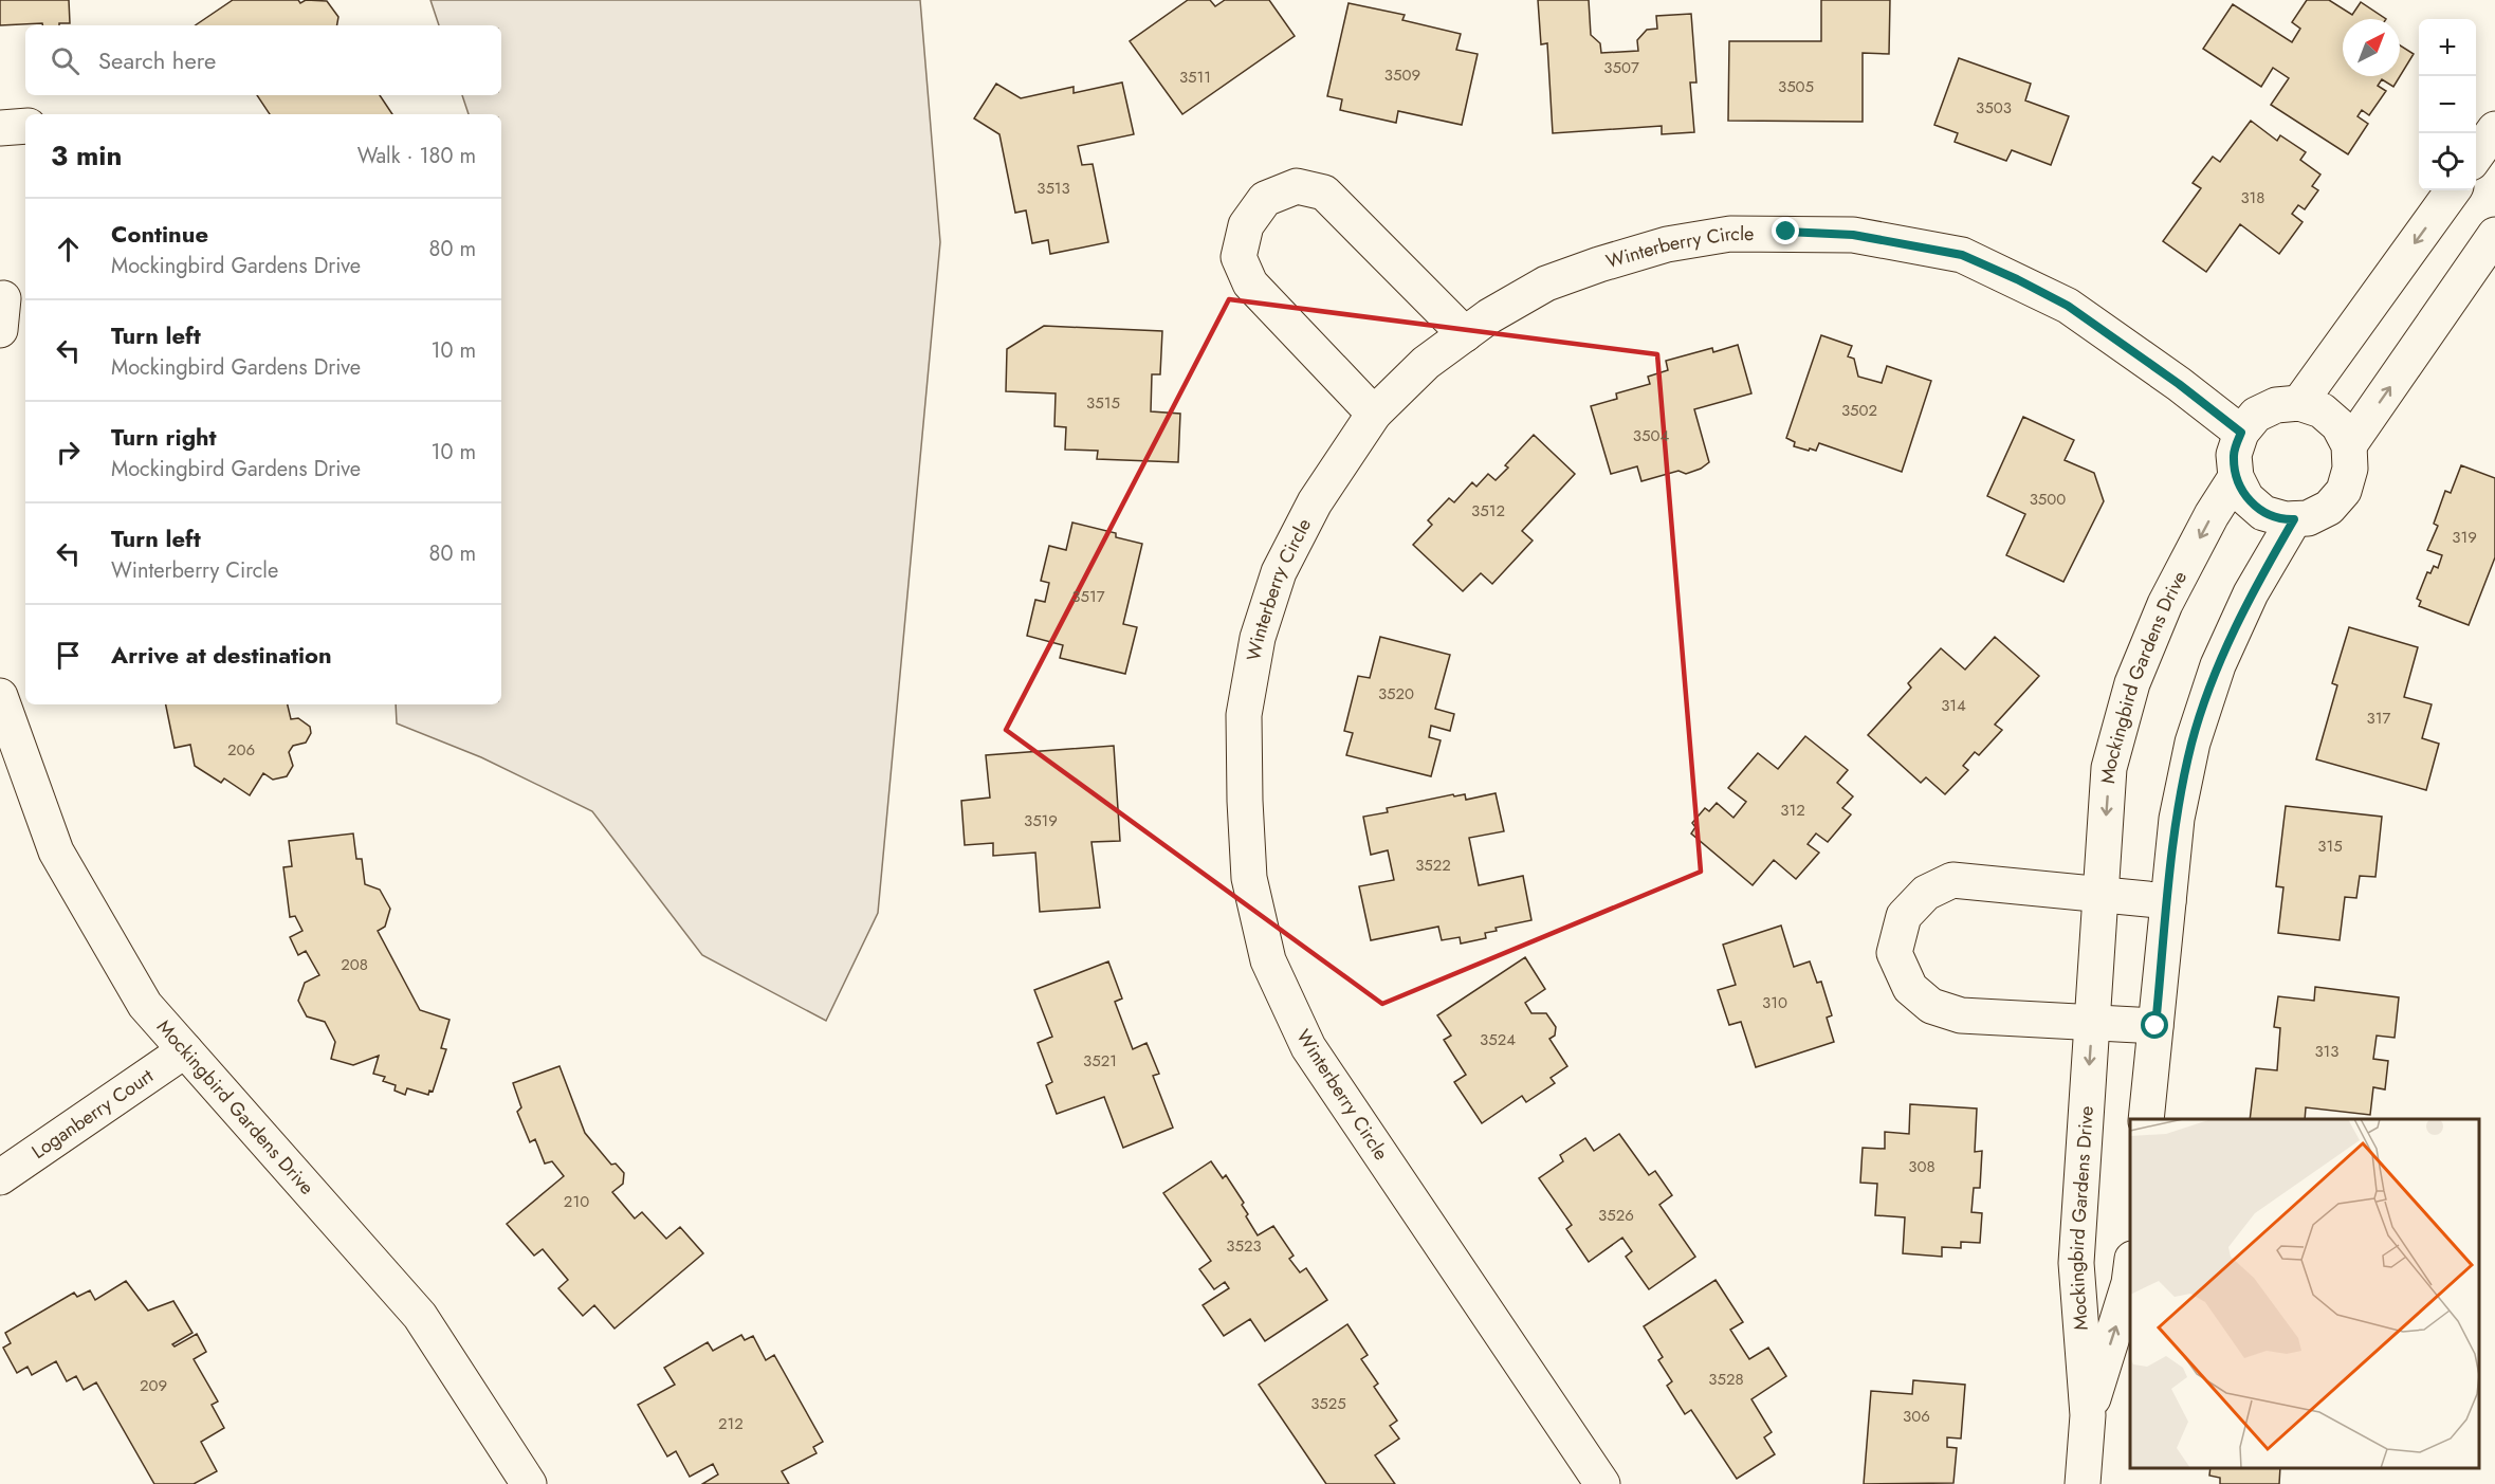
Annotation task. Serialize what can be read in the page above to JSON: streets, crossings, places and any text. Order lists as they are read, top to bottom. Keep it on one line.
{"streets":{"street":["Winterberry Circle","Mockingbird Gardens Drive","Loganberry Court"]},"crossings":[["Winterberry Circle","Mockingbird Gardens Drive"],["Mockingbird Gardens Drive","Loganberry Court"]],"house_numbers":["3507","3509","3511","3505","3503","3513","318","3515","3502","3504","3500","3512","319","3517","3520","314","317","206","312","3519","315","3522","208","310","3524","313","3521","308","210","3526","3523","3528","209","3525","306","212"],"north":"top right","page":{"map_buttons":["+","−"],"search":"Search here","heading":["3 min","Walk · 180 m"],"list":[["Continue","Mockingbird Gardens Drive","80 m"],["Turn left","Mockingbird Gardens Drive","10 m"],["Turn right","Mockingbird Gardens Drive","10 m"],["Turn left","Winterberry Circle","80 m"],"Arrive at destination"]}}
